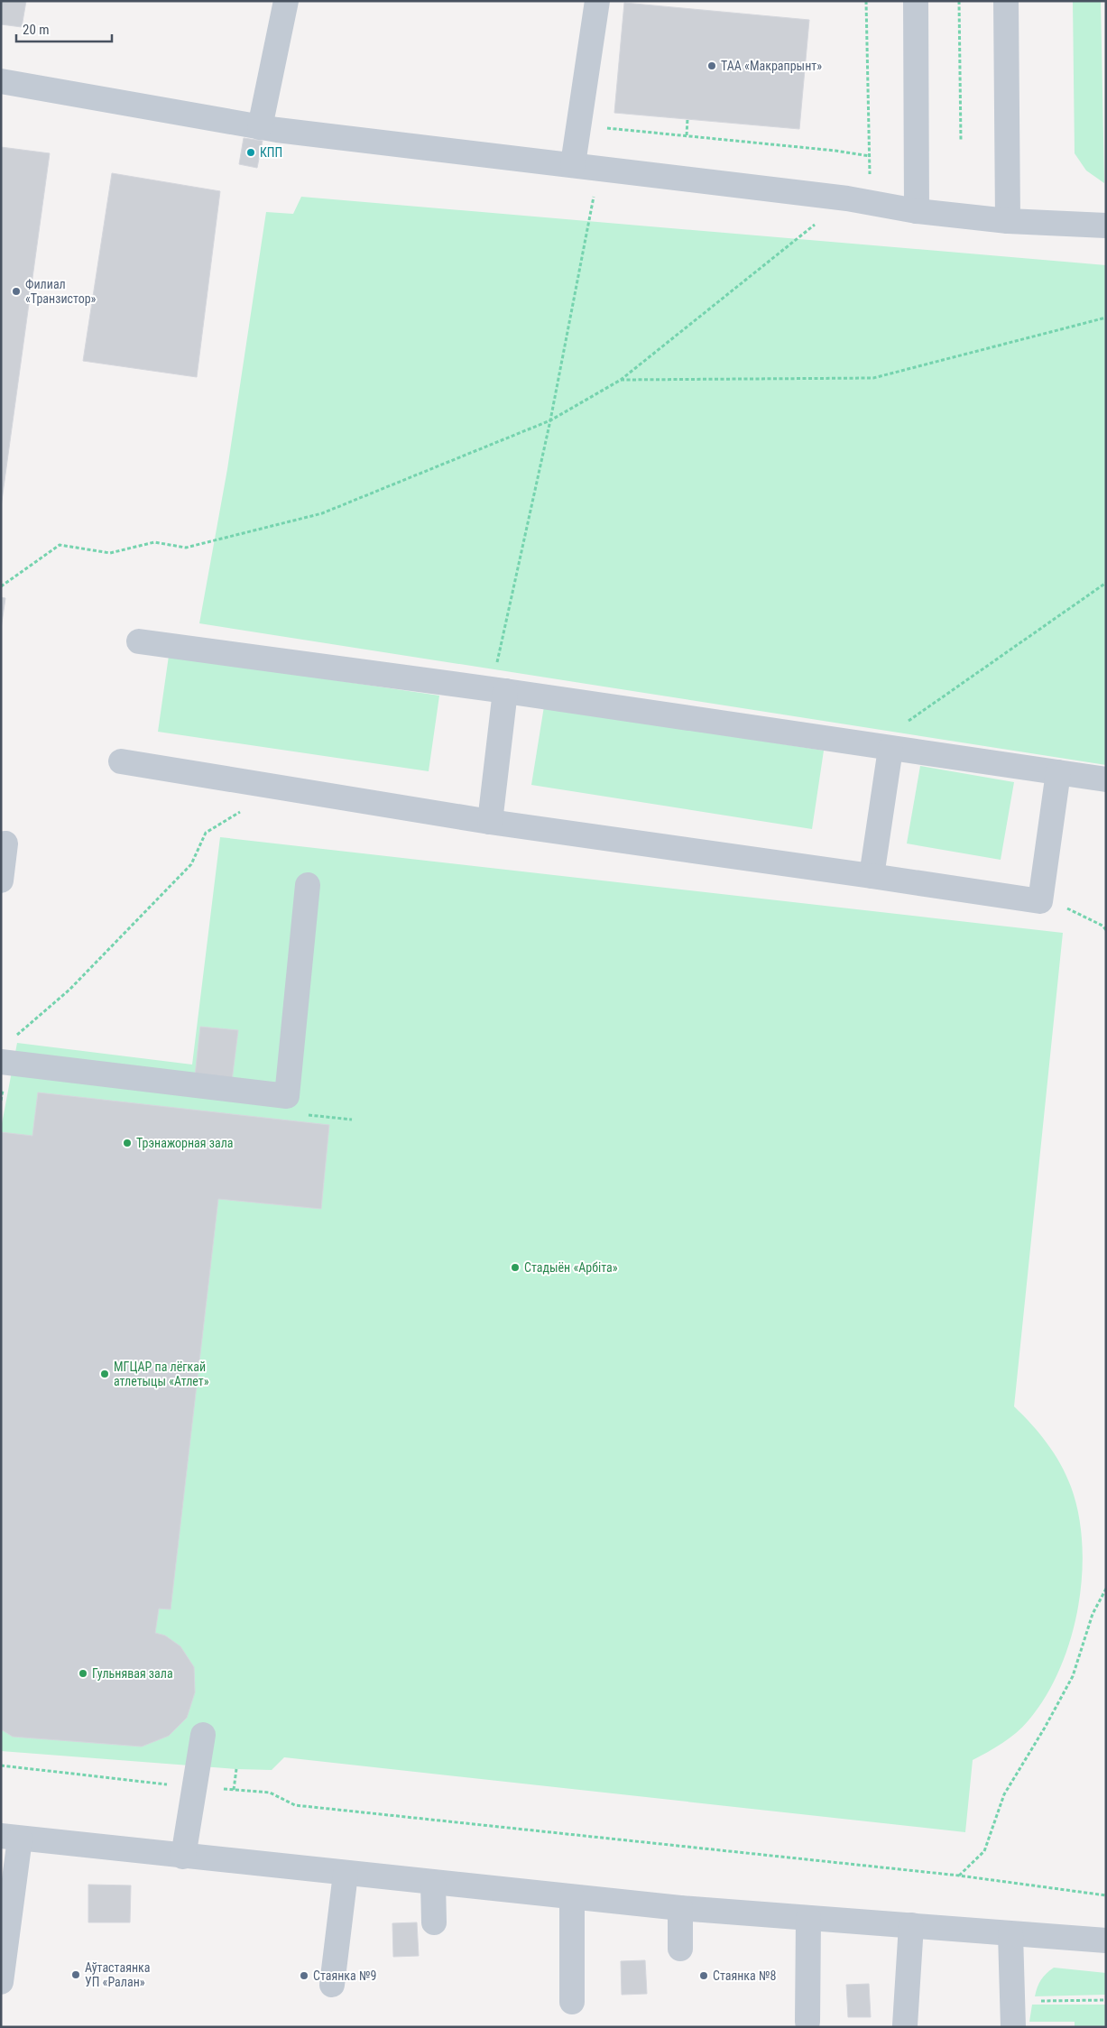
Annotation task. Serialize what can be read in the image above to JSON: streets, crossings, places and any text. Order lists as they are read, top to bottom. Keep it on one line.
{"places":["ТАА «Макрапрынт»","КПП","Филиал «Транзистор»","Трэнажорная зала","Стадыён «Арбіта»","МГЦАР па лёгкай атлетыцы «Атлет»","Гульнявая зала","Аўтастаянка УП «Ралан»","Стаянка №9","Стаянка №8"],"scale_bar":"20 m"}
